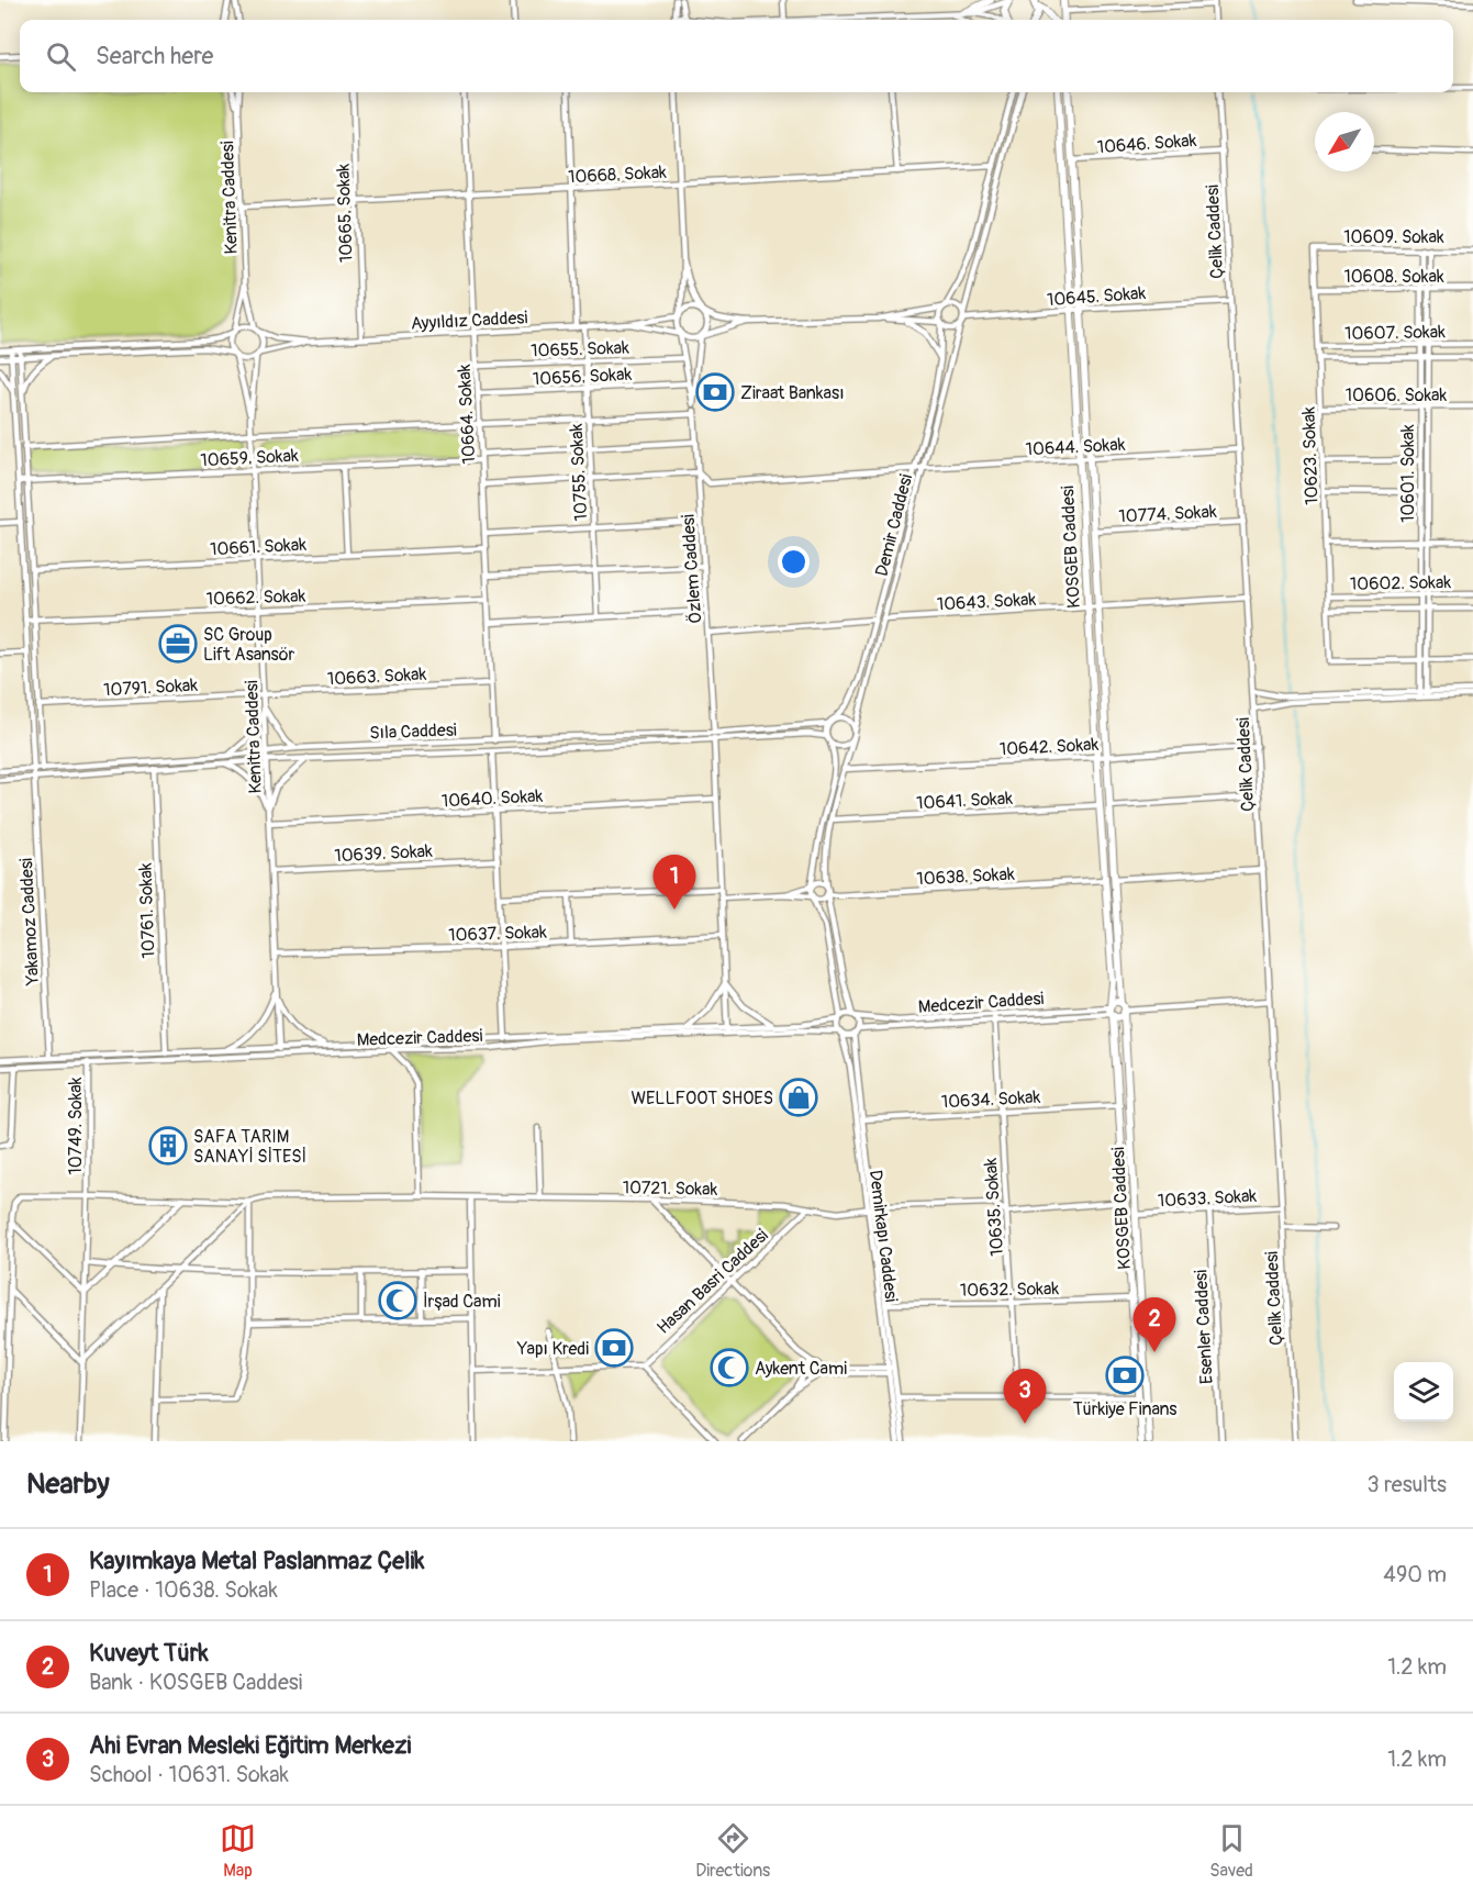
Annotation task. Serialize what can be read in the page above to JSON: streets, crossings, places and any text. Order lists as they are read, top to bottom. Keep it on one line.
{"streets":{"main road":["KOSGEB Caddesi"],"street":["10646. Sokak","10668. Sokak","Kenitra Caddesi","10665. Sokak","Çelik Caddesi","10609. Sokak","10608. Sokak","10645. Sokak","Ayyıldız Caddesi","10607. Sokak","10655. Sokak","10656. Sokak","10606. Sokak","10664. Sokak","10644. Sokak","10623. Sokak","10659. Sokak","10755. Sokak","10601. Sokak","10774. Sokak","Demir Caddesi","10661. Sokak","Özlem Caddesi","10602. Sokak","10662. Sokak","10643. Sokak","10663. Sokak","10791. Sokak","Sıla Caddesi","10642. Sokak","10640. Sokak","10641. Sokak","10639. Sokak","10638. Sokak","10761. Sokak","Yakamoz Caddesi","10637. Sokak","Medcezir Caddesi","10634. Sokak","10749. Sokak","10721. Sokak","10633. Sokak","10635. Sokak","Demirkapı Caddesi","Hasan Basri Caddesi","10632. Sokak","Esenler Caddesi"]},"crossings":[["10646. Sokak","Çelik Caddesi"],["10646. Sokak","KOSGEB Caddesi"],["10668. Sokak","Kenitra Caddesi"],["10668. Sokak","10665. Sokak"],["10668. Sokak","10664. Sokak"],["10668. Sokak","10755. Sokak"],["Kenitra Caddesi","10659. Sokak"],["Kenitra Caddesi","10661. Sokak"],["Kenitra Caddesi","10662. Sokak"],["Kenitra Caddesi","10663. Sokak"],["Kenitra Caddesi","10791. Sokak"],["Kenitra Caddesi","Sıla Caddesi"],["Kenitra Caddesi","10640. Sokak"],["Kenitra Caddesi","10639. Sokak"],["Kenitra Caddesi","10637. Sokak"],["Kenitra Caddesi","Medcezir Caddesi"],["10665. Sokak","Ayyıldız Caddesi"],["Çelik Caddesi","10645. Sokak"],["Çelik Caddesi","10644. Sokak"],["Çelik Caddesi","10774. Sokak"],["Çelik Caddesi","10643. Sokak"],["Çelik Caddesi","10642. Sokak"],["Çelik Caddesi","10633. Sokak"],["10609. Sokak","10623. Sokak"],["10609. Sokak","10601. Sokak"],["10608. Sokak","10623. Sokak"],["10608. Sokak","10601. Sokak"],["10645. Sokak","Demir Caddesi"],["10645. Sokak","KOSGEB Caddesi"],["Ayyıldız Caddesi","10664. Sokak"],["Ayyıldız Caddesi","10755. Sokak"],["Ayyıldız Caddesi","Özlem Caddesi"],["10607. Sokak","10623. Sokak"],["10607. Sokak","10601. Sokak"],["10655. Sokak","10664. Sokak"],["10655. Sokak","10755. Sokak"],["10655. Sokak","Özlem Caddesi"],["10656. Sokak","10664. Sokak"],["10656. Sokak","10755. Sokak"],["10656. Sokak","Özlem Caddesi"],["10606. Sokak","10623. Sokak"],["10606. Sokak","10601. Sokak"],["10664. Sokak","10659. Sokak"],["10664. Sokak","10661. Sokak"],["10664. Sokak","10662. Sokak"],["10664. Sokak","10663. Sokak"],["10664. Sokak","Sıla Caddesi"],["10644. Sokak","Demir Caddesi"],["10644. Sokak","KOSGEB Caddesi"],["10644. Sokak","Özlem Caddesi"],["10623. Sokak","10601. Sokak"],["10623. Sokak","10602. Sokak"],["10659. Sokak","10755. Sokak"],["10659. Sokak","Özlem Caddesi"],["10659. Sokak","Yakamoz Caddesi"],["10601. Sokak","10602. Sokak"],["10774. Sokak","KOSGEB Caddesi"],["Demir Caddesi","10643. Sokak"],["Demir Caddesi","Sıla Caddesi"],["Demir Caddesi","10642. Sokak"],["Demir Caddesi","10641. Sokak"],["Demir Caddesi","10638. Sokak"],["KOSGEB Caddesi","10643. Sokak"],["KOSGEB Caddesi","10642. Sokak"],["KOSGEB Caddesi","10641. Sokak"],["KOSGEB Caddesi","10638. Sokak"],["KOSGEB Caddesi","Medcezir Caddesi"],["KOSGEB Caddesi","10634. Sokak"],["KOSGEB Caddesi","10633. Sokak"],["KOSGEB Caddesi","10632. Sokak"],["Özlem Caddesi","Sıla Caddesi"],["Özlem Caddesi","10640. Sokak"],["Özlem Caddesi","10637. Sokak"],["Özlem Caddesi","Medcezir Caddesi"],["10662. Sokak","Yakamoz Caddesi"],["10663. Sokak","10791. Sokak"],["Sıla Caddesi","Yakamoz Caddesi"],["10761. Sokak","Medcezir Caddesi"],["Yakamoz Caddesi","Medcezir Caddesi"],["Medcezir Caddesi","10749. Sokak"],["Medcezir Caddesi","10635. Sokak"],["Medcezir Caddesi","Demirkapı Caddesi"],["10634. Sokak","10635. Sokak"],["10634. Sokak","Demirkapı Caddesi"],["10749. Sokak","10721. Sokak"],["10721. Sokak","Demirkapı Caddesi"],["10721. Sokak","Hasan Basri Caddesi"],["10633. Sokak","Esenler Caddesi"],["10635. Sokak","10632. Sokak"],["Demirkapı Caddesi","10632. Sokak"]],"places":{"bank":["Ziraat Bankası","Yapı Kredi","Türkiye Finans"],"office":["SC Group Lift Asansör"],"shop":["WELLFOOT SHOES"],"building":["SAFA TARIM SANAYİ SİTESİ"],"mosque":["İrşad Cami","Aykent Cami"]},"north":"bottom left","page":{"search":"Search here","pins":["1","2","3"],"heading":["Nearby","3 results"],"list":[{"mark":"1","name":"Kayımkaya Metal Paslanmaz Çelik","note":"Place · 10638. Sokak","value":"490 m"},{"mark":"2","name":"Kuveyt Türk","note":"Bank · KOSGEB Caddesi","value":"1.2 km"},{"mark":"3","name":"Ahi Evran Mesleki Eğitim Merkezi","note":"School · 10631. Sokak","value":"1.2 km"}],"nav":["Map","Directions","Saved"]}}
